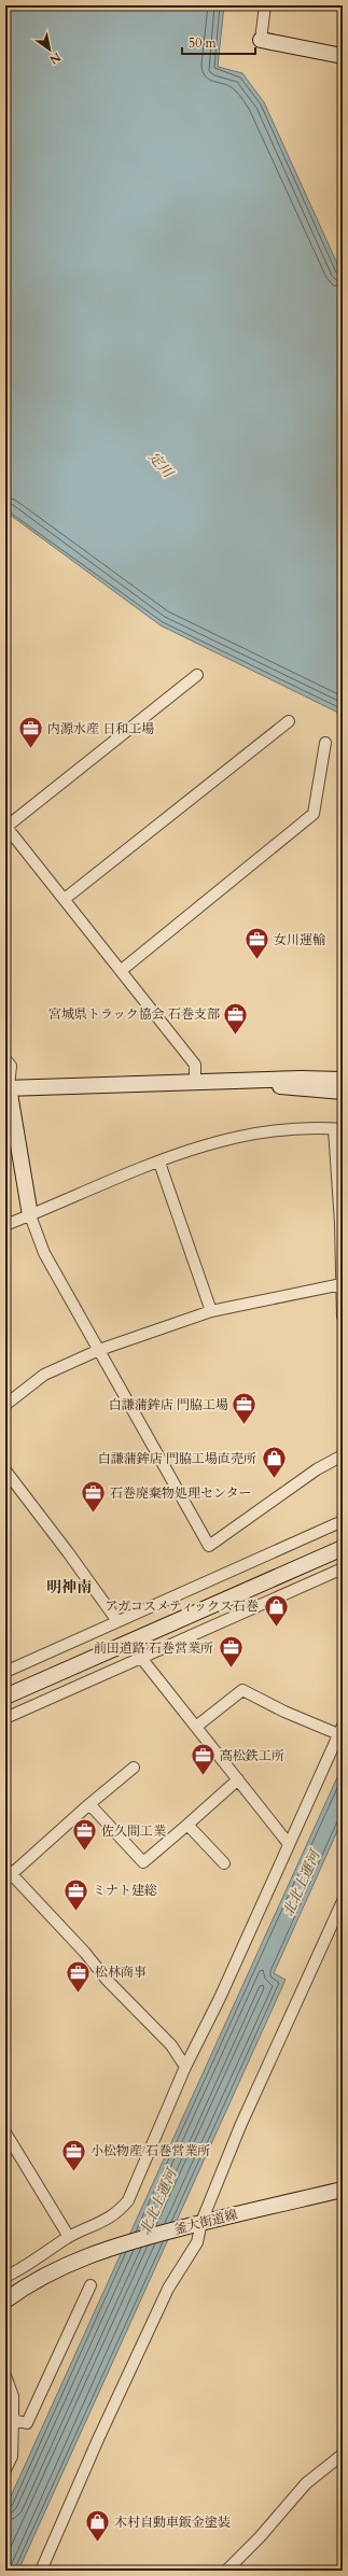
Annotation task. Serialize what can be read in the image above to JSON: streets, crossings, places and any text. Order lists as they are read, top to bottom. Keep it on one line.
{"streets":{"street":["釜大街道線"]},"districts":["明神南"],"water":["定川","北北上運河"],"places":{"office":["内源水産 日和工場","女川運輸","宮城県トラック協会 石巻支部","白謙蒲鉾店 門脇工場","石巻廃棄物処理センター","前田道路 石巻営業所","高松鉄工所","佐久間工業","ミナト建総","松林商事","小松物産 石巻営業所"],"shop":["白謙蒲鉾店 門脇工場直売所","アガコスメティックス石巻","木村自動車鈑金塗装"]},"scale_bar":"50 m","north":"bottom right"}
